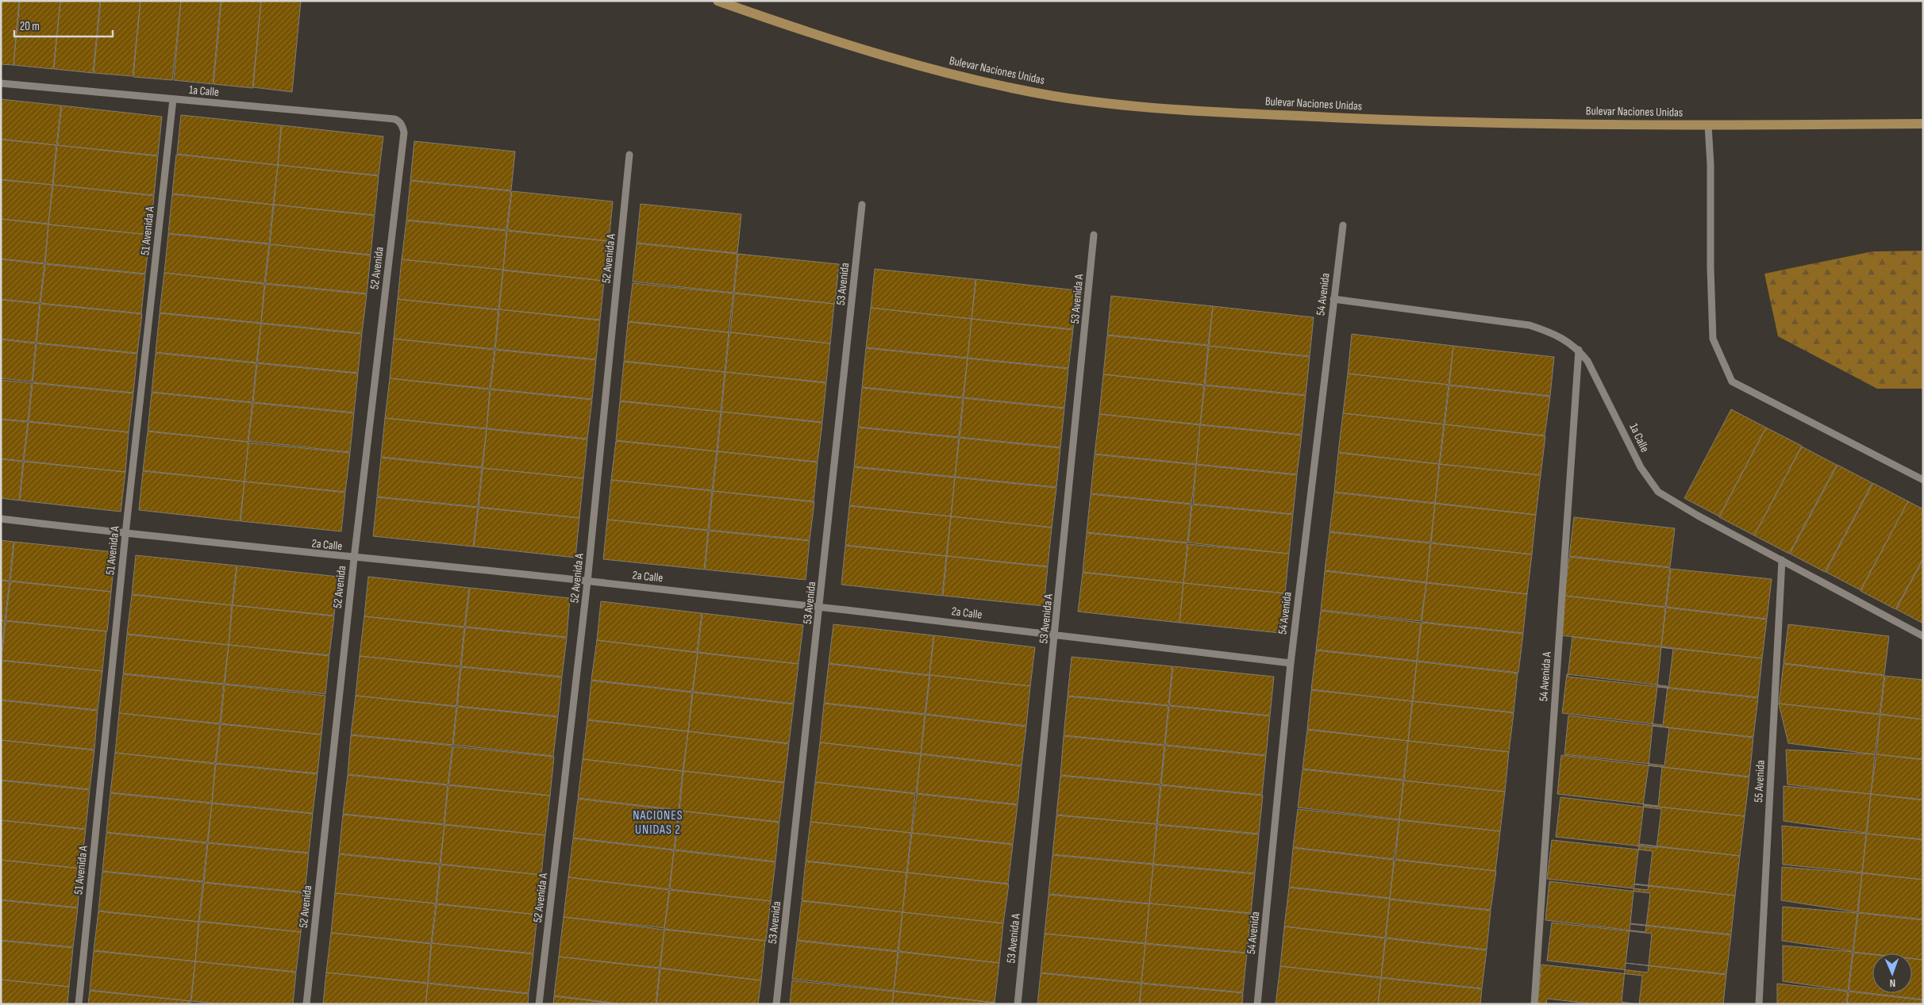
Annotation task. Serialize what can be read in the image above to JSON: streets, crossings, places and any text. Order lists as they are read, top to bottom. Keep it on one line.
{"streets":{"main road":["Bulevar Naciones Unidas"],"street":["1a Calle","51 Avenida A","52 Avenida A","52 Avenida","53 Avenida","54 Avenida","53 Avenida A","2a Calle","54 Avenida A","55 Avenida"]},"crossings":[["1a Calle","51 Avenida A"],["1a Calle","52 Avenida"],["1a Calle","54 Avenida"],["1a Calle","54 Avenida A"],["1a Calle","55 Avenida"],["51 Avenida A","2a Calle"],["52 Avenida A","2a Calle"],["52 Avenida","2a Calle"],["53 Avenida","2a Calle"],["54 Avenida","2a Calle"],["53 Avenida A","2a Calle"]],"districts":["NACIONES UNIDAS 2"],"scale_bar":"20 m","north":"bottom"}
